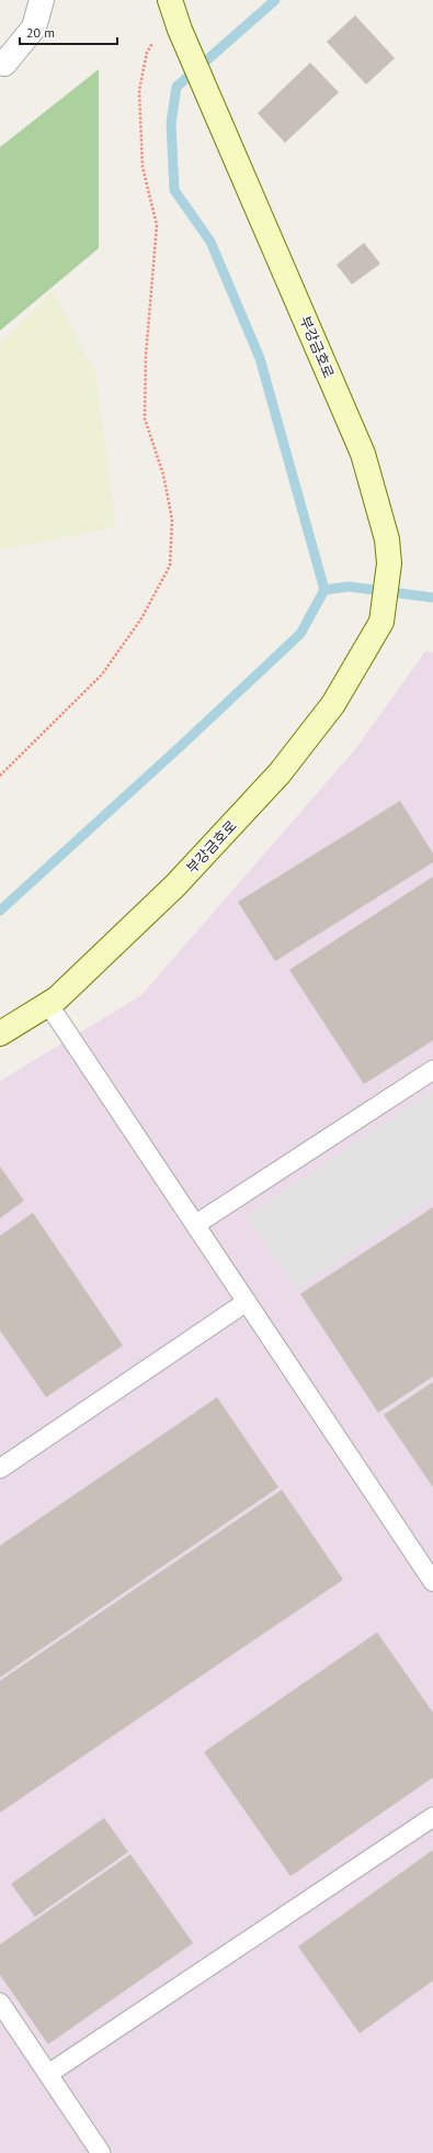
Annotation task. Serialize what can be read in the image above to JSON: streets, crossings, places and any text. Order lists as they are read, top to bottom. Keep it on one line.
{"streets":{"street":["부강금호로"]},"scale_bar":"20 m"}
